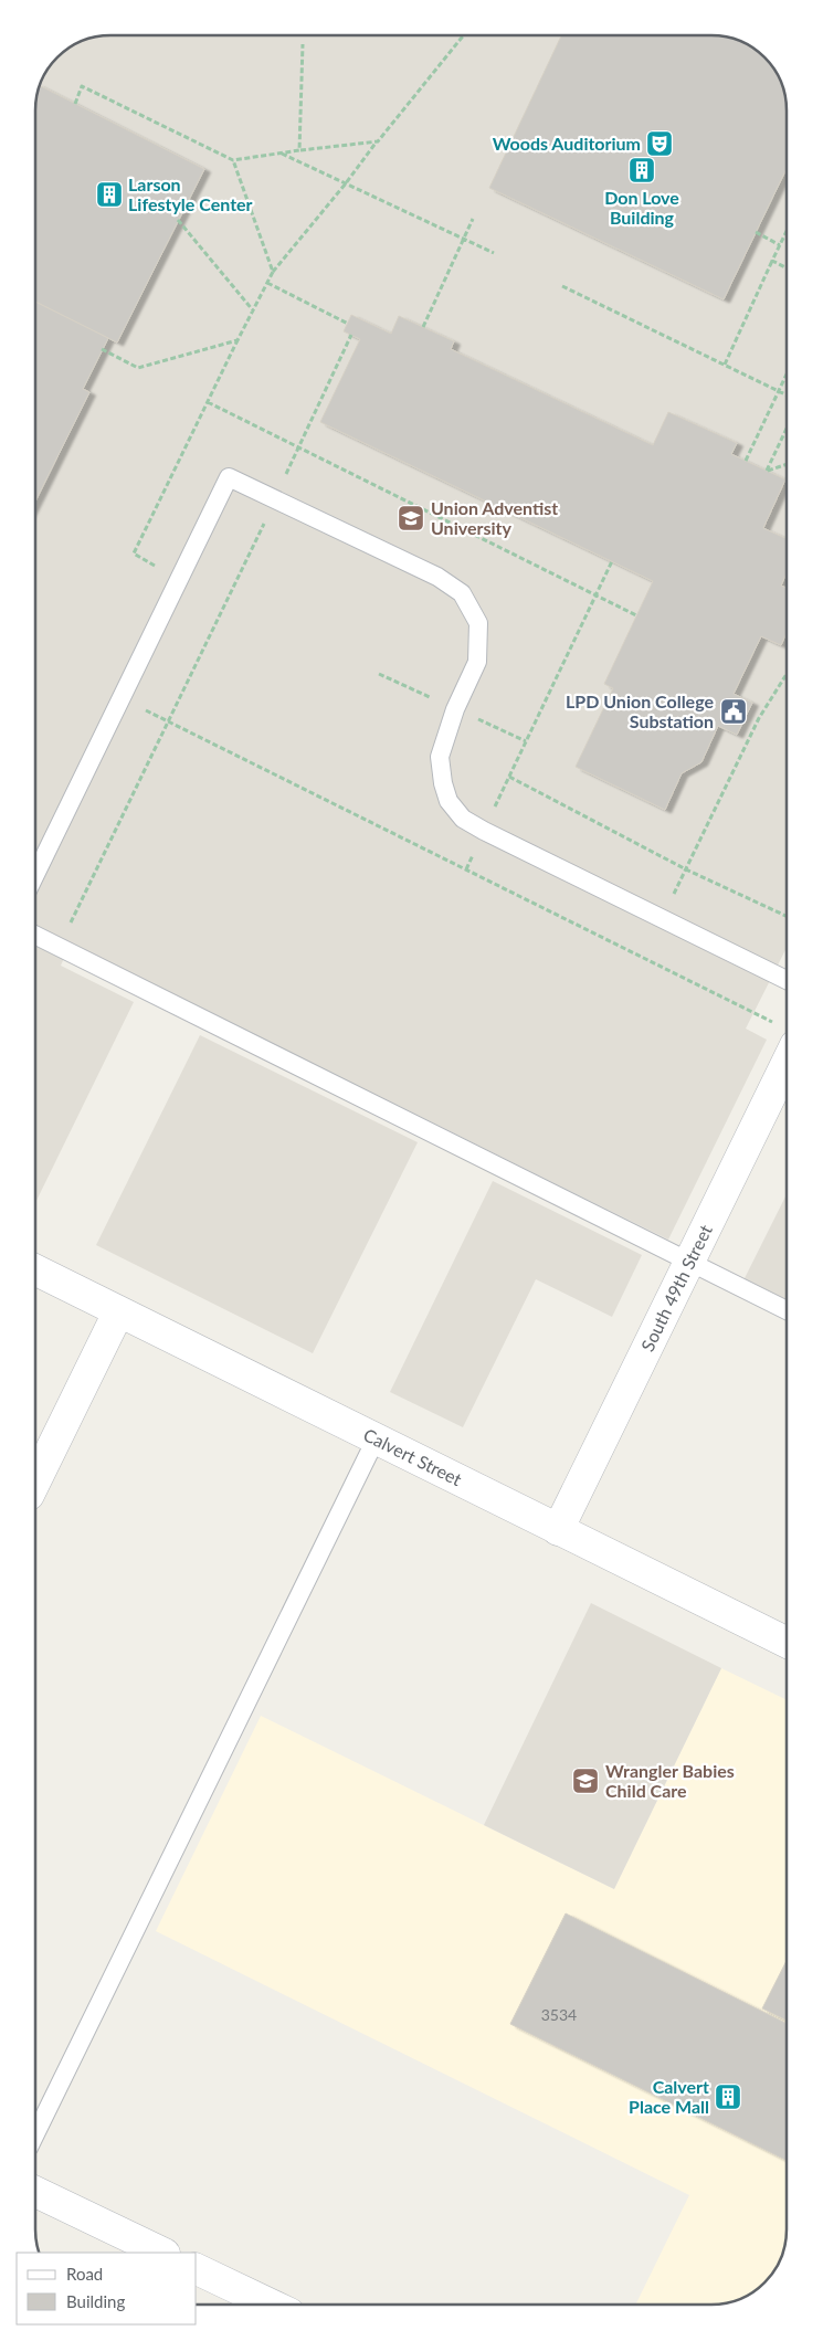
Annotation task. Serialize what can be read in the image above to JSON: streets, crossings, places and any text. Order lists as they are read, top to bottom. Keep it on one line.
{"streets":{"street":["South 49th Street","Calvert Street"]},"crossings":[["South 49th Street","Calvert Street"]],"places":{"theatre":["Woods Auditorium"],"building":["Don Love Building","Larson Lifestyle Center","Calvert Place Mall"],"school or university":["Union Adventist University","Wrangler Babies Child Care"],"public building":["LPD Union College Substation"]},"house_numbers":["3534"],"legend":["Road","Building"]}
